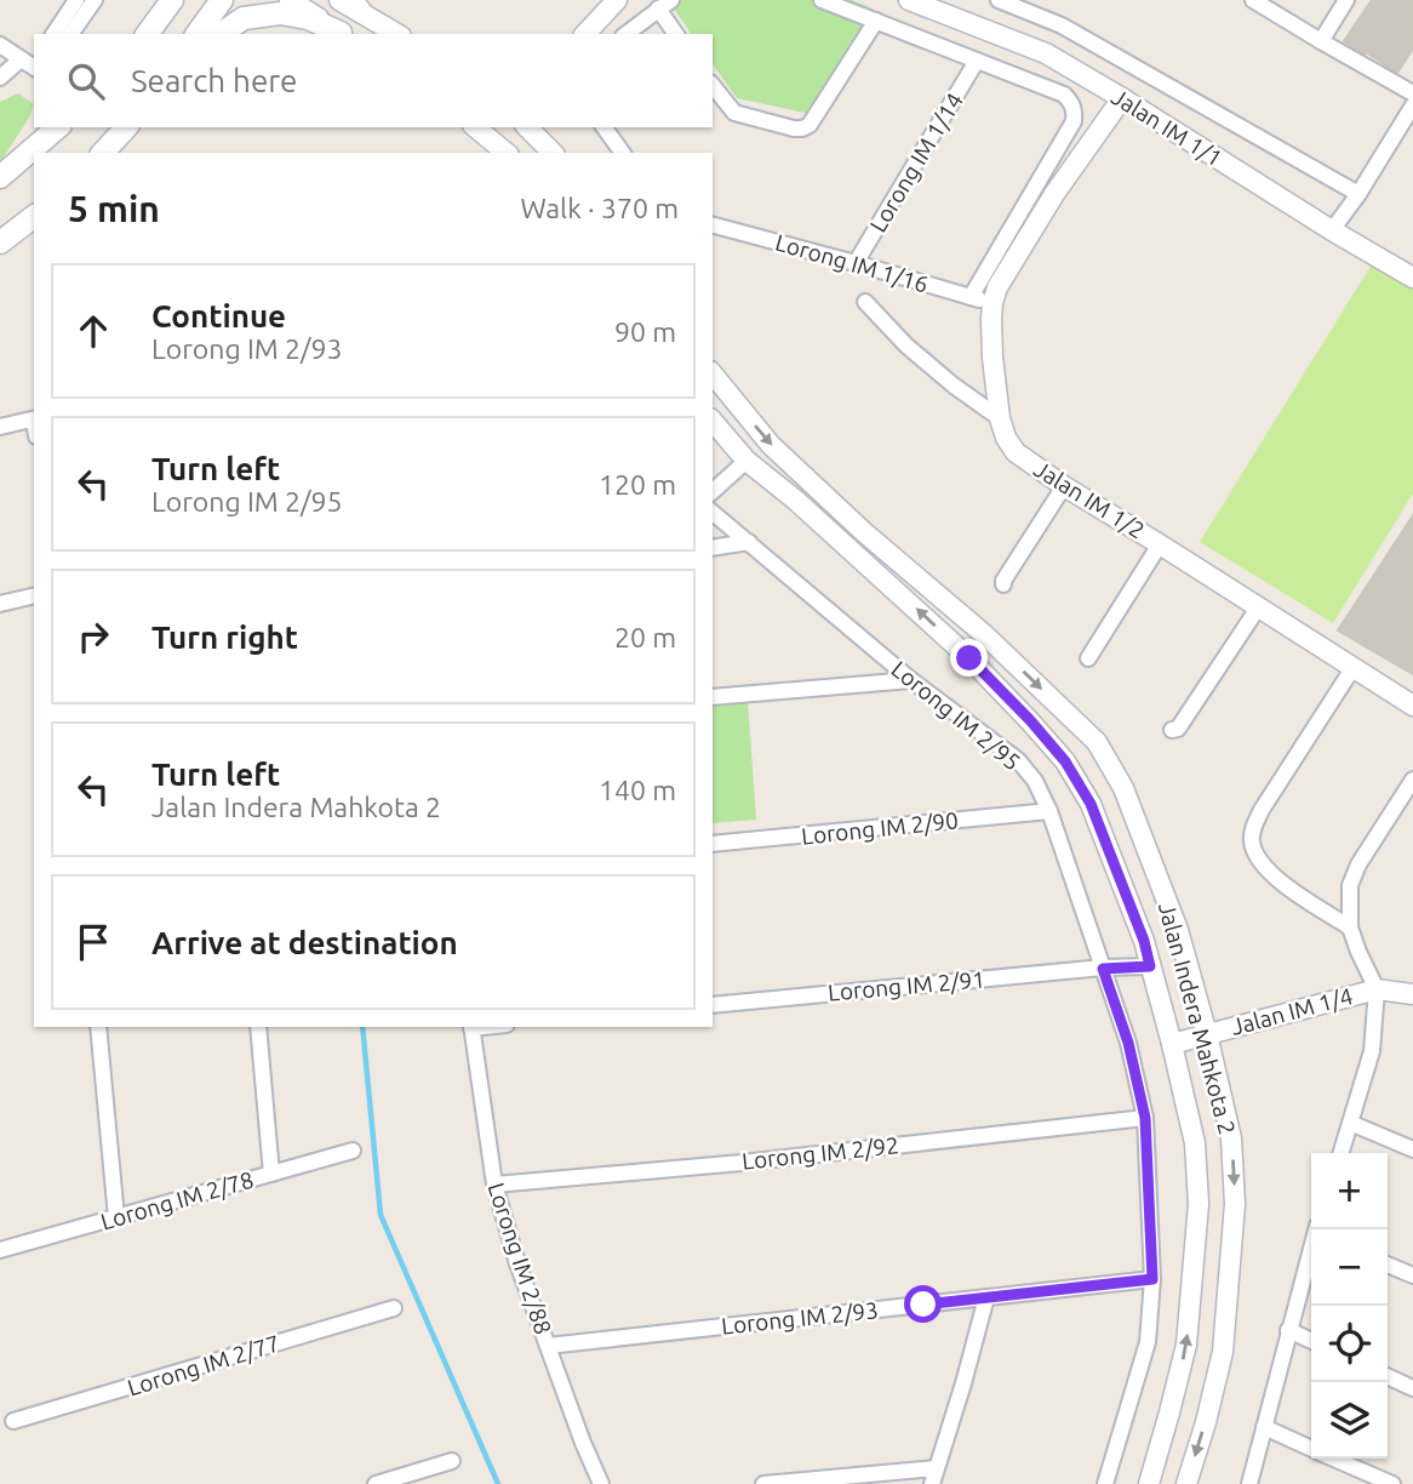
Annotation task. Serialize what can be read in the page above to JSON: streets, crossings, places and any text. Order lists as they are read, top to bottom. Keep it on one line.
{"streets":{"street":["Jalan IM 1/1","Lorong IM 1/14","Lorong IM 1/16","Jalan IM 1/2","Lorong IM 2/95","Lorong IM 2/90","Lorong IM 2/91","Jalan IM 1/4","Jalan Indera Mahkota 2","Lorong IM 2/92","Lorong IM 2/78","Lorong IM 2/88","Lorong IM 2/93","Lorong IM 2/77"]},"crossings":[["Jalan IM 1/1","Jalan IM 1/2"],["Lorong IM 1/14","Lorong IM 1/16"],["Lorong IM 1/16","Jalan IM 1/2"],["Lorong IM 2/95","Lorong IM 2/90"],["Lorong IM 2/95","Lorong IM 2/91"],["Lorong IM 2/95","Lorong IM 2/92"],["Lorong IM 2/95","Lorong IM 2/93"],["Lorong IM 2/91","Jalan Indera Mahkota 2"],["Jalan IM 1/4","Jalan Indera Mahkota 2"],["Lorong IM 2/92","Lorong IM 2/88"],["Lorong IM 2/88","Lorong IM 2/93"]],"page":{"search":"Search here","heading":["5 min","Walk · 370 m"],"list":[["Continue","Lorong IM 2/93","90 m"],["Turn left","Lorong IM 2/95","120 m"],["Turn right","20 m"],["Turn left","Jalan Indera Mahkota 2","140 m"],"Arrive at destination"],"map_buttons":["+","−"]}}
